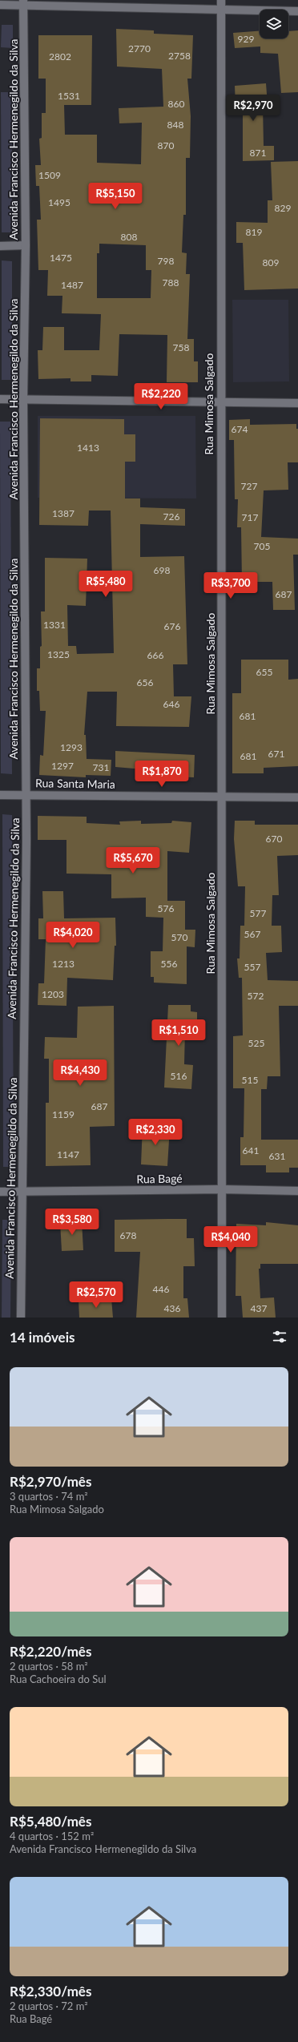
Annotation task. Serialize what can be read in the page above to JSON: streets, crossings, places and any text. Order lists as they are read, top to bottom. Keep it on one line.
{"streets":{"street":["Avenida Francisco Hermenegildo da Silva","Rua Mimosa Salgado","Rua Santa Maria","Rua Bagé"]},"crossings":[["Avenida Francisco Hermenegildo da Silva","Rua Santa Maria"],["Avenida Francisco Hermenegildo da Silva","Rua Bagé"],["Rua Mimosa Salgado","Rua Santa Maria"],["Rua Mimosa Salgado","Rua Bagé"]],"house_numbers":["929","2770","2758","2802","1531","860","848","870","871","1509","1495","829","819","808","1475","798","809","788","1487","758","674","1413","727","1387","726","717","705","698","687","1331","676","1325","666","655","656","646","681","1293","671","681","1297","731","670","576","577","567","570","1213","556","557","1203","572","525","516","515","687","1159","641","1147","631","678","446","436","437"],"page":{"price":["R$2,970","R$5,150","R$2,220","R$5,480","R$3,700","R$1,870","R$5,670","R$4,020","R$1,510","R$4,430","R$2,330","R$3,580","R$4,040","R$2,570"],"heading":"14 imóveis","list":[{"name":"R$2,970/mês","note":"3 quartos · 74 m² · Rua Mimosa Salgado"},{"name":"R$2,220/mês","note":"2 quartos · 58 m² · Rua Cachoeira do Sul"},{"name":"R$5,480/mês","note":"4 quartos · 152 m² · Avenida Francisco Hermenegildo da Silva"},{"name":"R$2,330/mês","note":"2 quartos · 72 m² · Rua Bagé"}]}}
